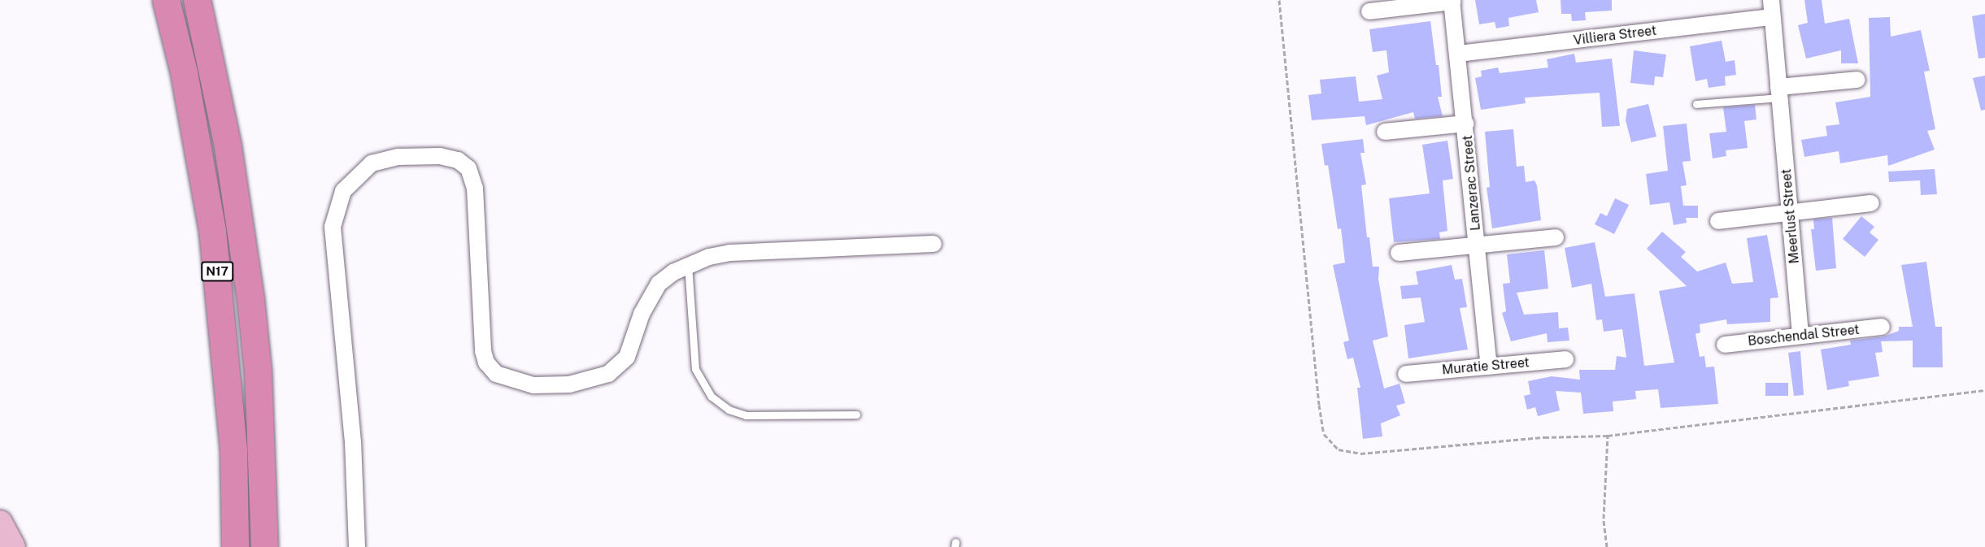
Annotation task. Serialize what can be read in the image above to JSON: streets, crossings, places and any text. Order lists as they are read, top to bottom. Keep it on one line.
{"streets":{"highway":["N17"],"street":["Villiera Street","Lanzerac Street","Meerlust Street","Boschendal Street","Muratie Street"]},"crossings":[["Villiera Street","Lanzerac Street"],["Villiera Street","Meerlust Street"],["Lanzerac Street","Muratie Street"],["Meerlust Street","Boschendal Street"]]}
